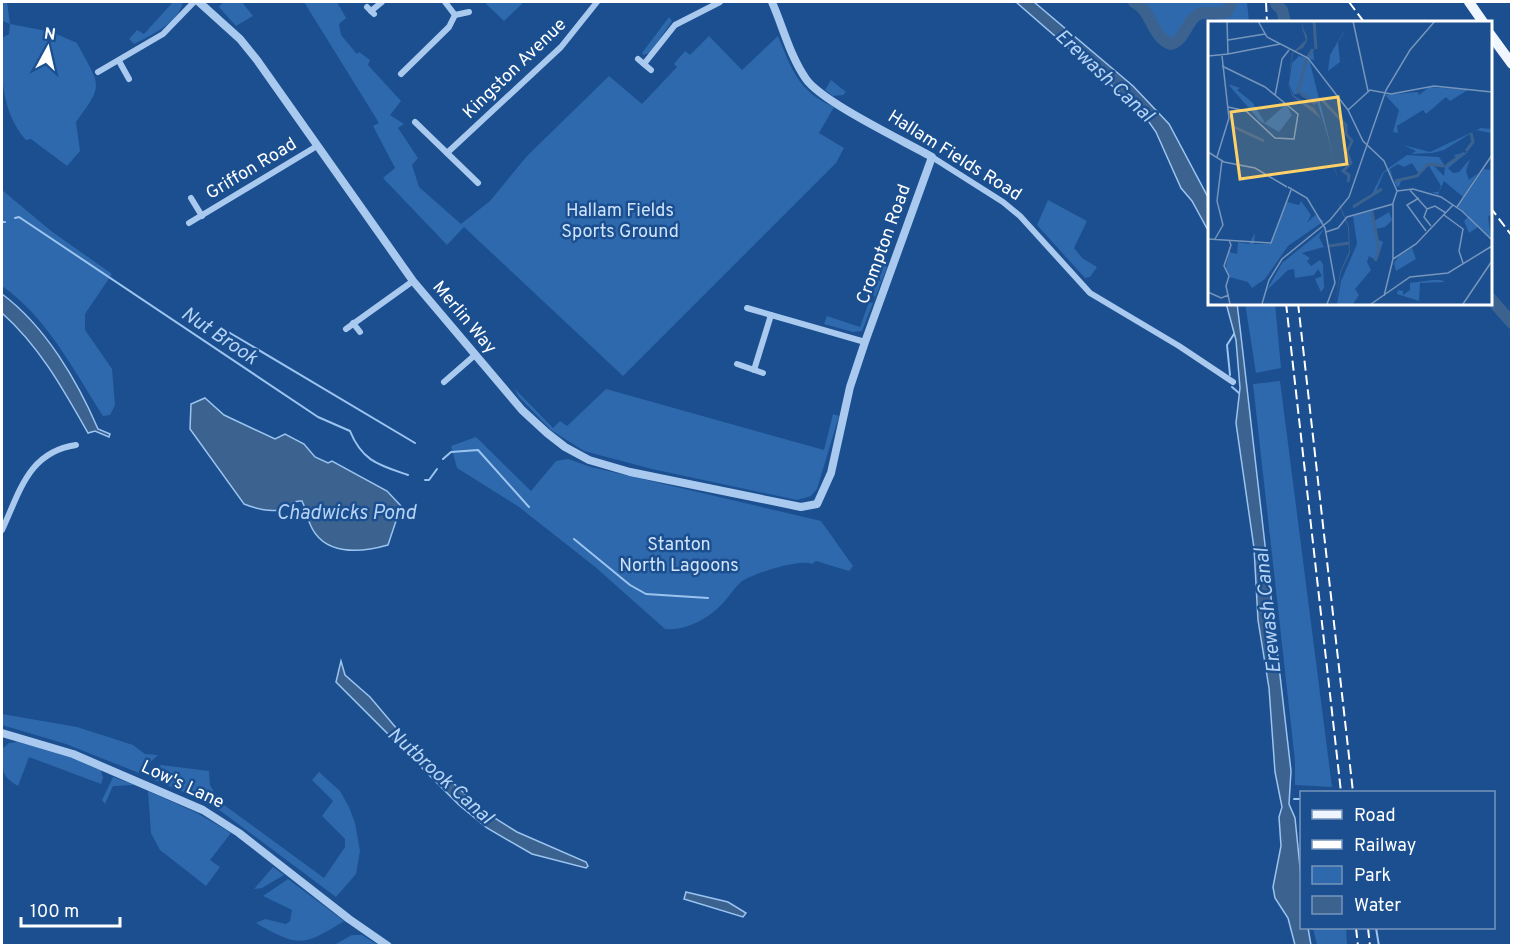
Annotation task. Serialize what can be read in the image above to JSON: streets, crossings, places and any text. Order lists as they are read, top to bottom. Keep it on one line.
{"streets":{"street":["Kingston Avenue","Hallam Fields Road","Griffon Road","Crompton Road","Merlin Way","Low's Lane"]},"crossings":[["Hallam Fields Road","Crompton Road"],["Griffon Road","Merlin Way"],["Crompton Road","Merlin Way"]],"water":["Erewash Canal","Nut Brook","Chadwicks Pond","Nutbrook Canal"],"parks":["Hallam Fields Sports Ground","Stanton North Lagoons"],"legend":["Road","Railway","Park","Water"],"scale_bar":"100 m","north":"top"}
